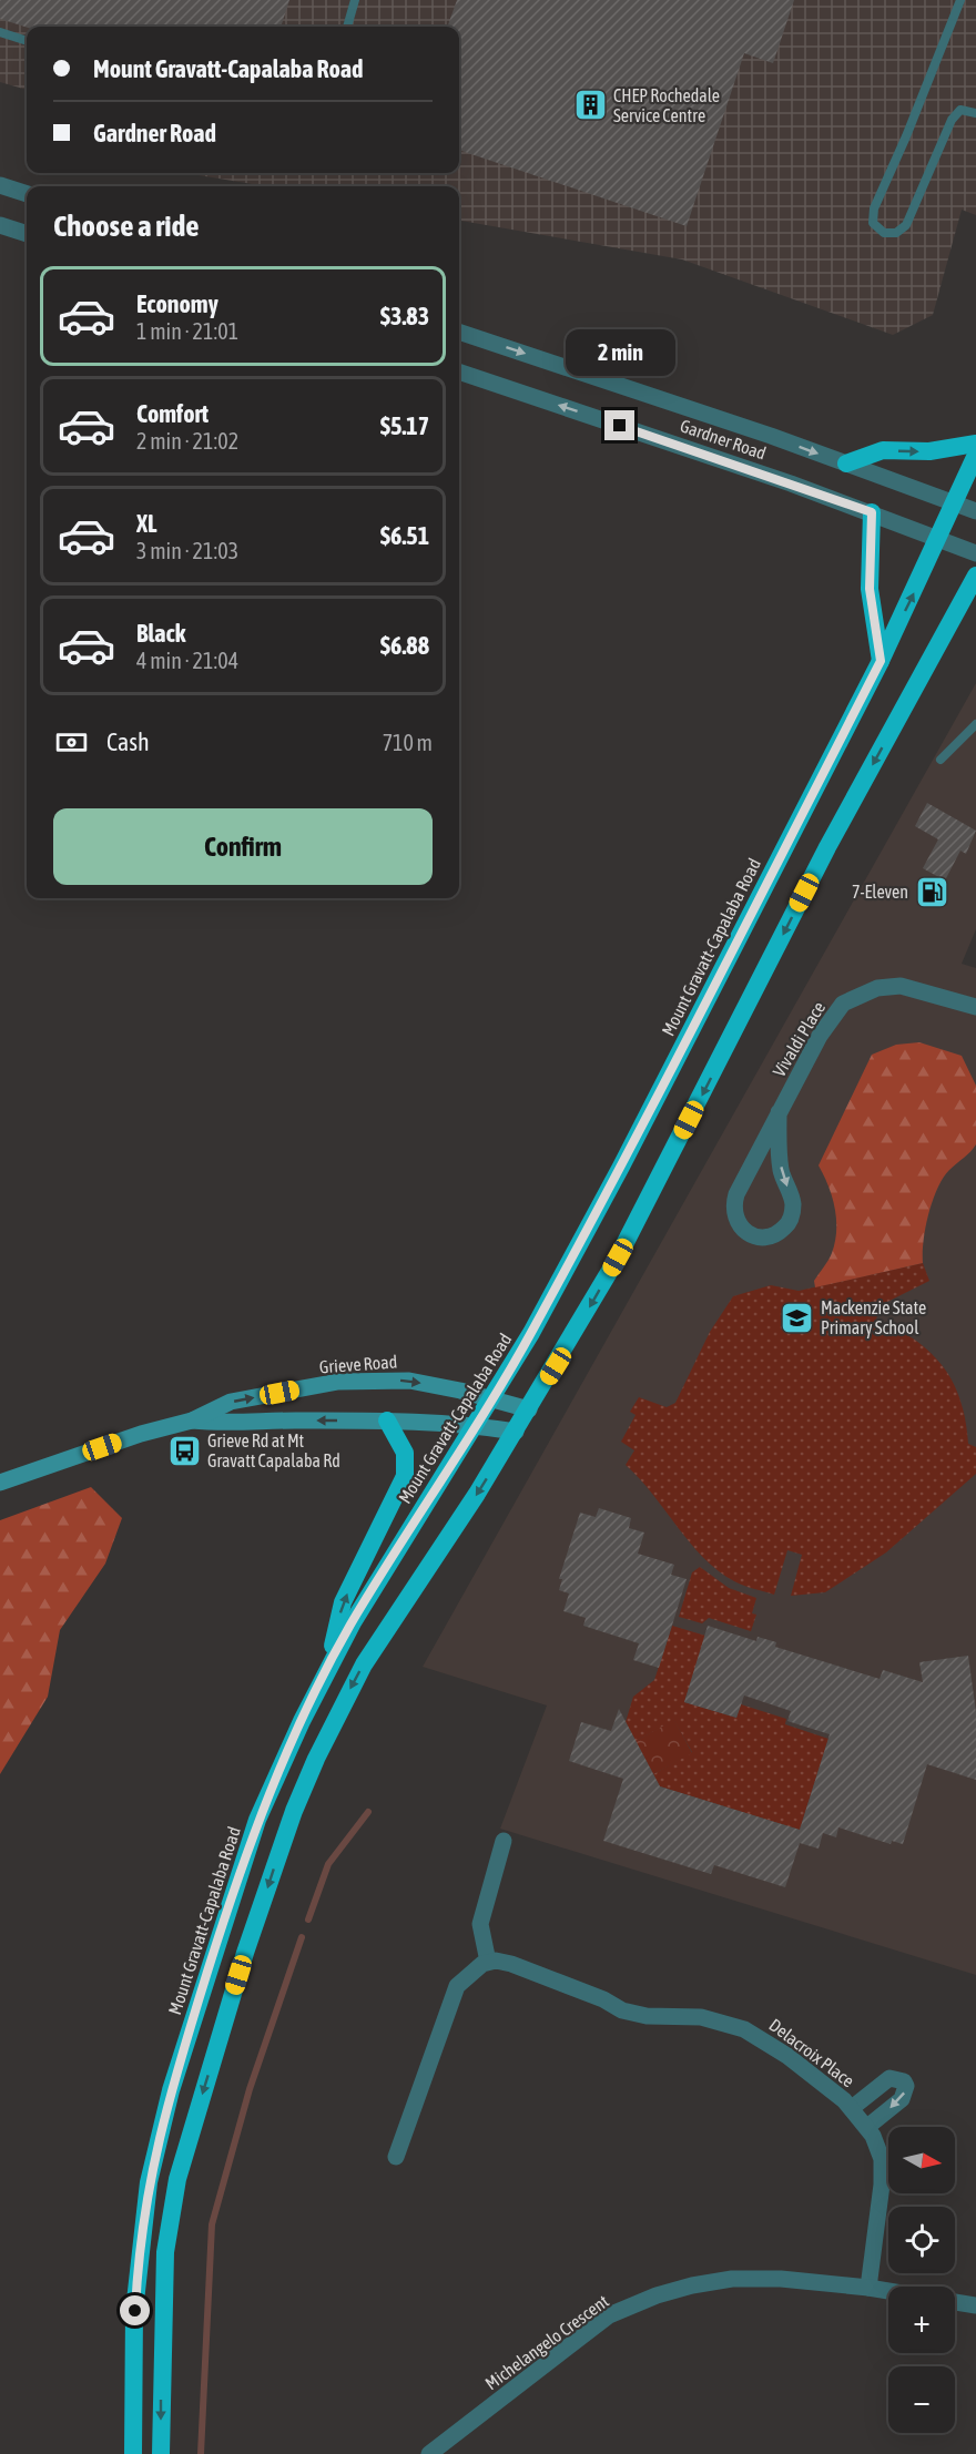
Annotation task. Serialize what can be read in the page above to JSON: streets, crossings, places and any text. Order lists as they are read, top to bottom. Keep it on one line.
{"streets":{"highway":["Mount Gravatt-Capalaba Road"],"main road":["Grieve Road"],"street":["Gardner Road","Vivaldi Place","Delacroix Place","Michelangelo Crescent"]},"crossings":[["Gardner Road","Mount Gravatt-Capalaba Road"],["Mount Gravatt-Capalaba Road","Grieve Road"],["Delacroix Place","Michelangelo Crescent"]],"places":{"building":["CHEP Rochedale Service Centre"],"fuel station":["7-Eleven"],"school or university":["Mackenzie State Primary School"],"bus stop":["Grieve Rd at Mt Gravatt Capalaba Rd"]},"north":"right","page":{"banner":["Mount Gravatt-Capalaba Road","Gardner Road"],"heading":"Choose a ride","list":[{"name":"Economy","note":"1 min · 21:01","value":"$3.83"},{"name":"Comfort","note":"2 min · 21:02","value":"$5.17"},{"name":"XL","note":"3 min · 21:03","value":"$6.51"},{"name":"Black","note":"4 min · 21:04","value":"$6.88"}],"bubble":"2 min","pay":["Cash","710 m"],"buttons":"Confirm","map_buttons":["+","−"]}}
